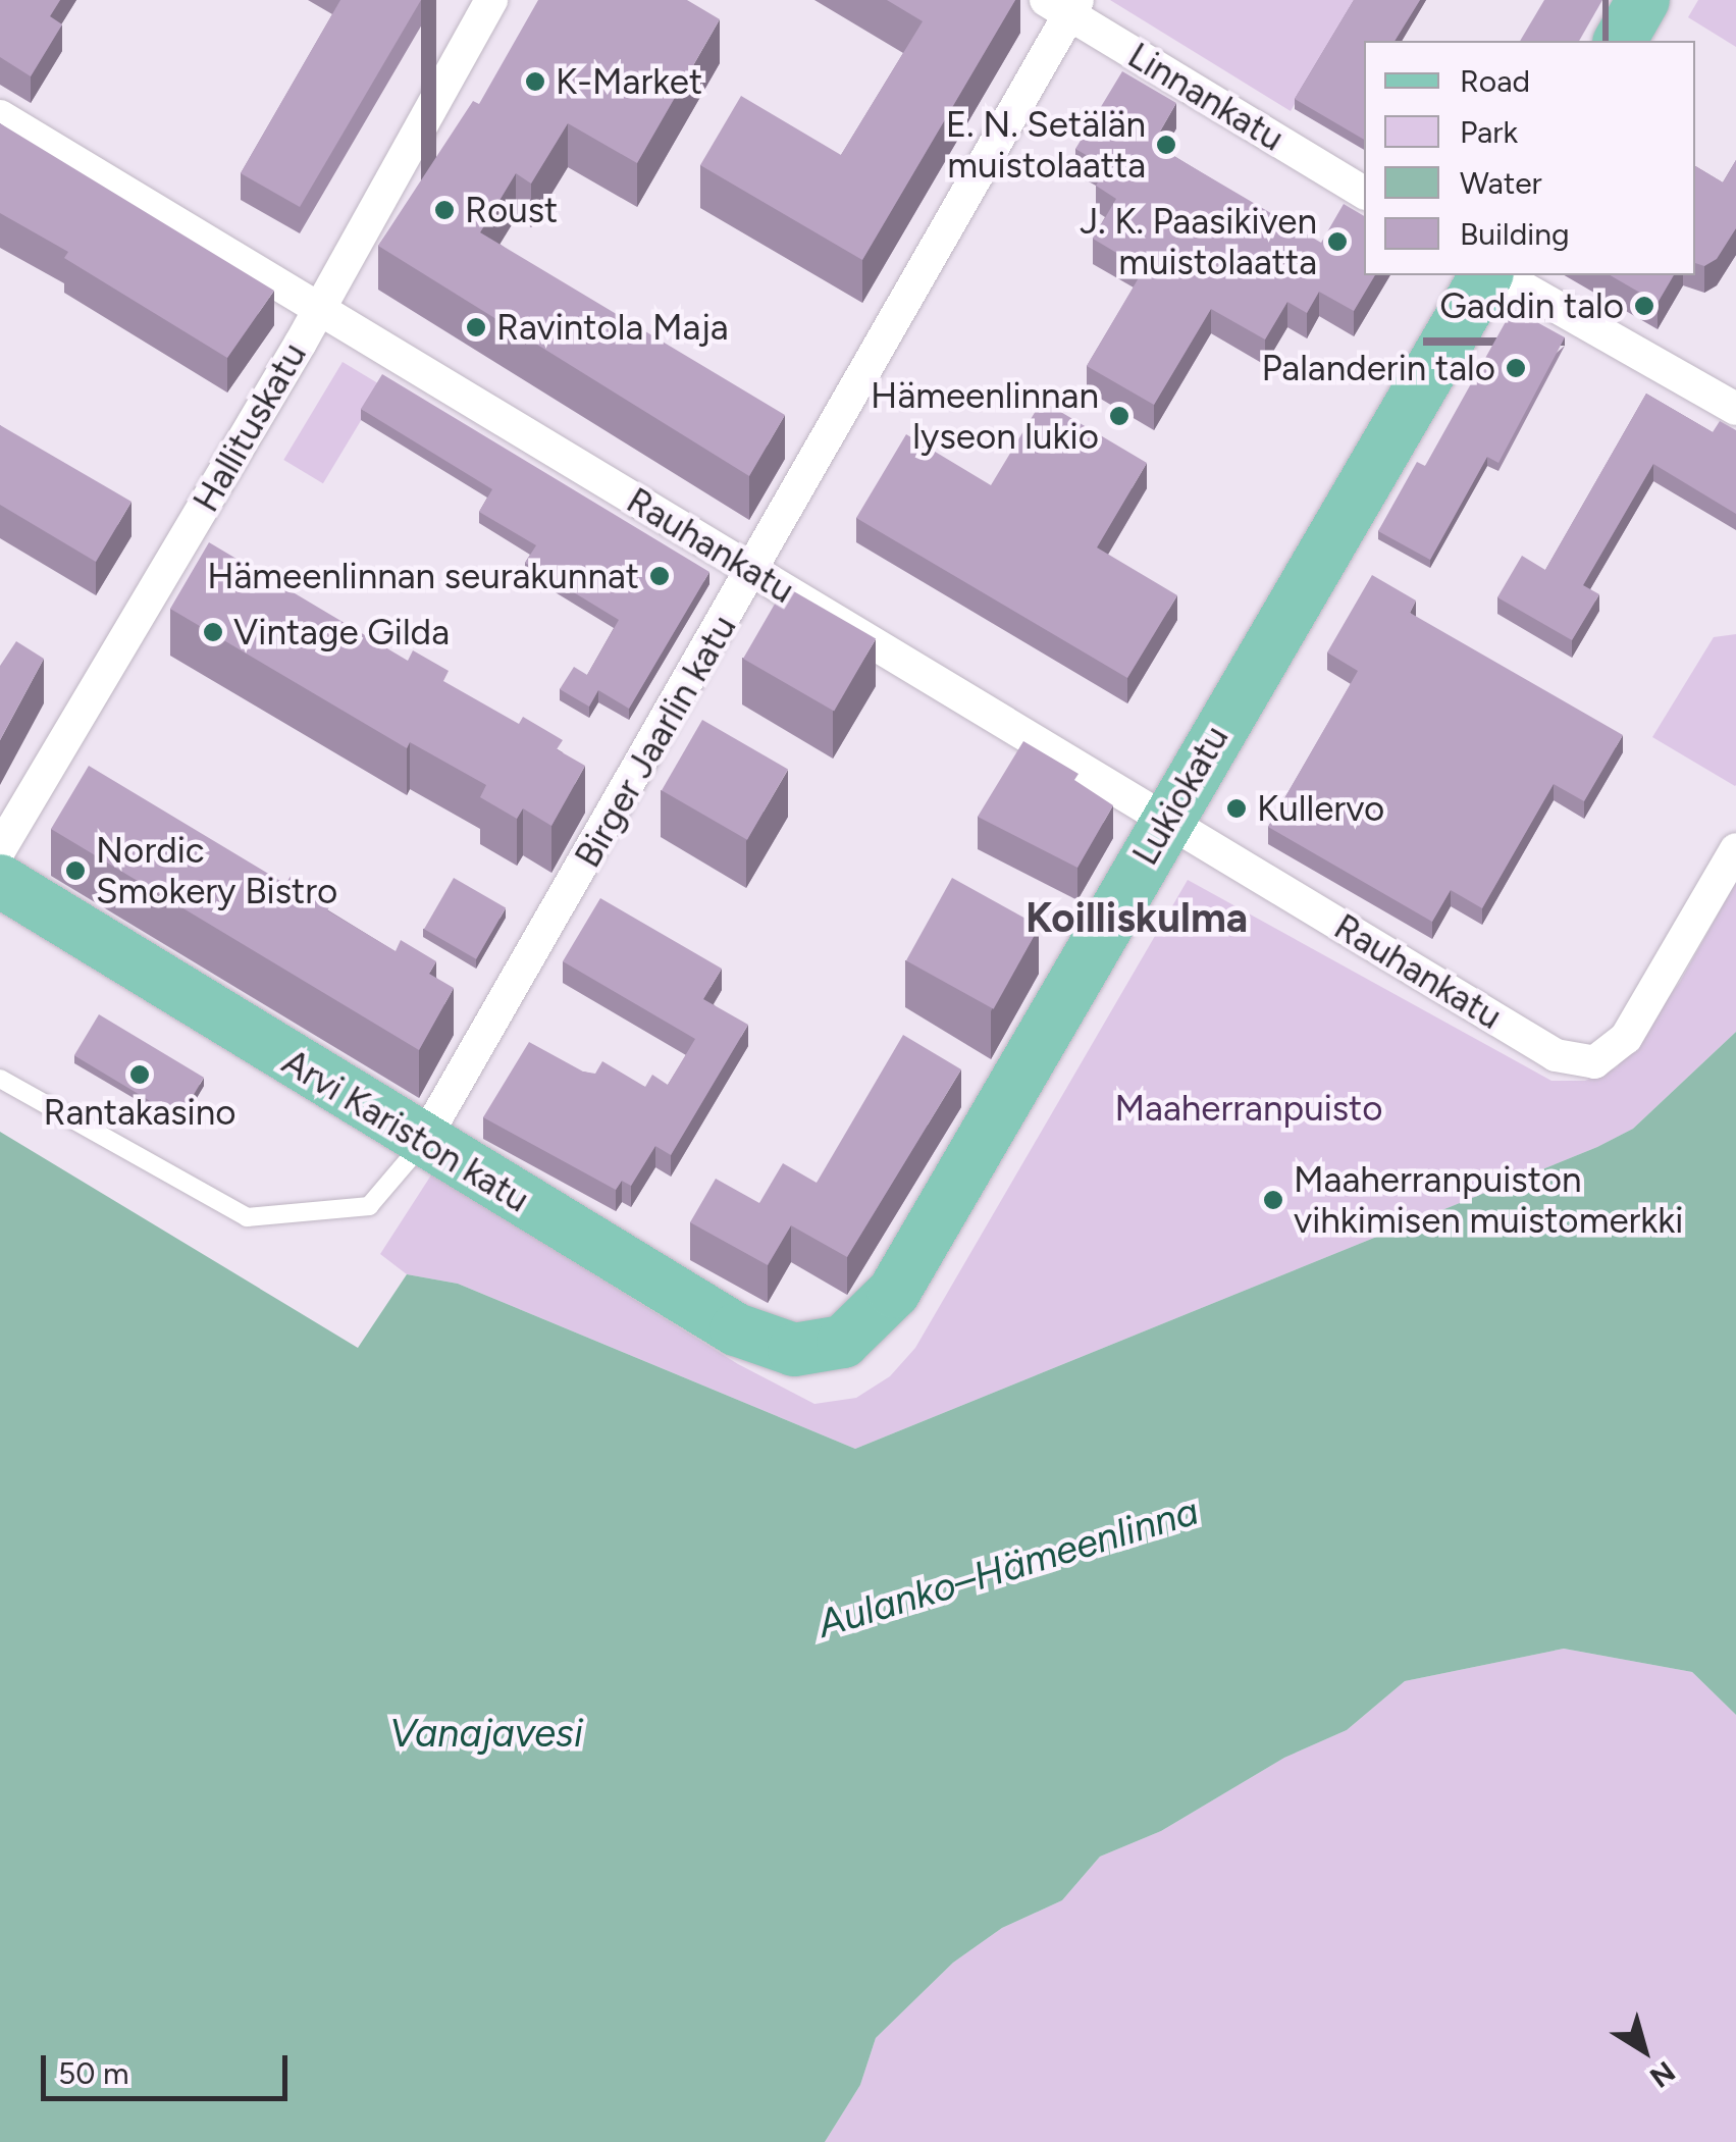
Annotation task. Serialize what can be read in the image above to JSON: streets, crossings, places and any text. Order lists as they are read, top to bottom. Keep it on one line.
{"streets":{"main road":["Lukiokatu","Arvi Kariston katu"],"street":["Linnankatu","Hallituskatu","Rauhankatu","Birger Jaarlin katu"]},"crossings":[["Linnankatu","Birger Jaarlin katu"],["Hallituskatu","Rauhankatu"],["Rauhankatu","Birger Jaarlin katu"],["Rauhankatu","Lukiokatu"],["Birger Jaarlin katu","Arvi Kariston katu"],["Lukiokatu","Arvi Kariston katu"]],"districts":["Koilliskulma"],"water":["Aulanko–Hämeenlinna","Vanajavesi"],"parks":["Maaherranpuisto"],"places":["K-Market","E. N. Setälän muistolaatta","Roust","J. K. Paasikiven muistolaatta","Gaddin talo","Ravintola Maja","Palanderin talo","Hämeenlinnan lyseon lukio","Hämeenlinnan seurakunnat","Vintage Gilda","Kullervo","Nordic Smokery Bistro","Rantakasino","Maaherranpuiston vihkimisen muistomerkki"],"legend":["Road","Park","Water","Building"],"scale_bar":"50 m","north":"bottom right"}
